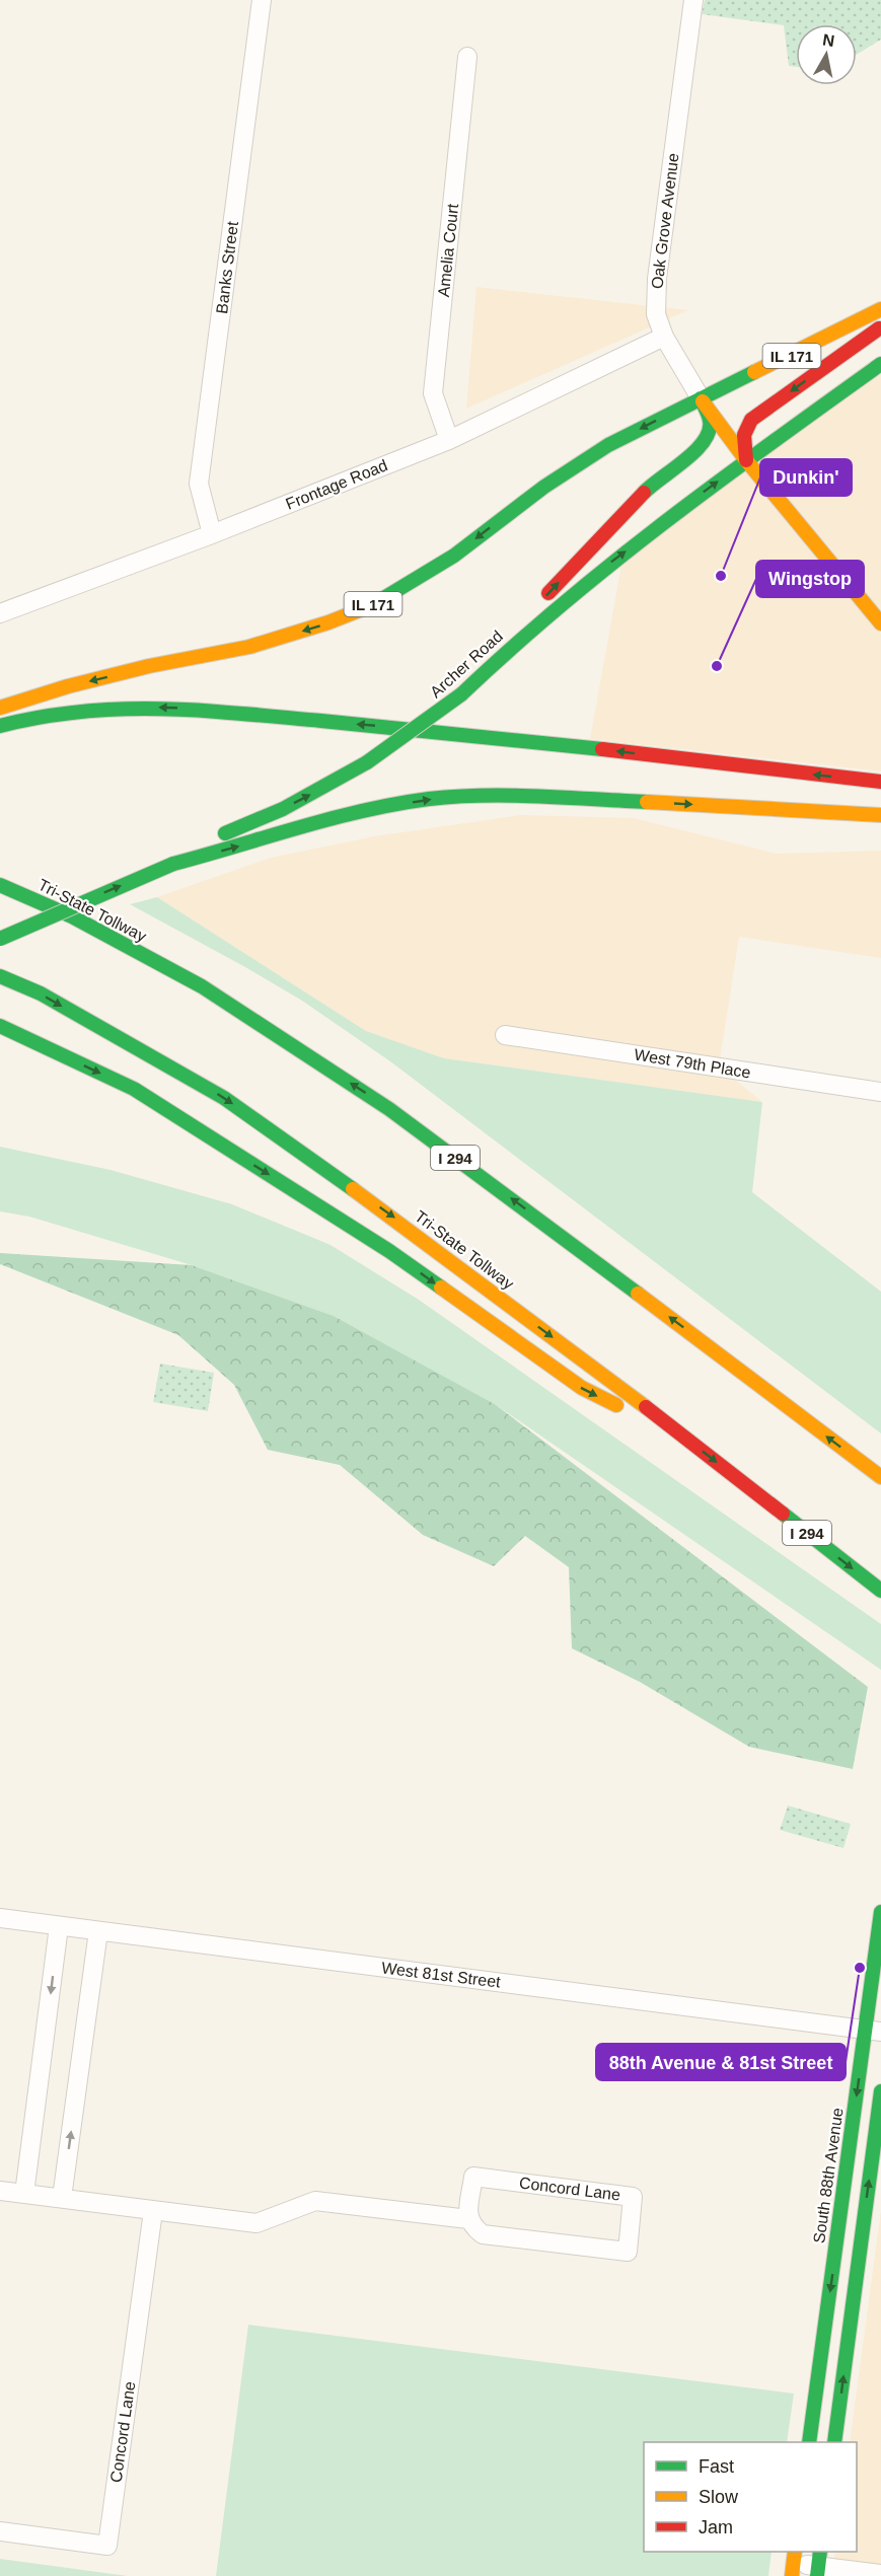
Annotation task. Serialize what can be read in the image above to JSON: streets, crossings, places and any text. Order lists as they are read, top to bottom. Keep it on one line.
{"streets":{"main road":["Oak Grove Avenue","IL 171","Archer Road","Tri-State Tollway","I 294","South 88th Avenue"],"street":["Amelia Court","Banks Street","Frontage Road","West 79th Place","West 81st Street","Concord Lane"]},"crossings":[["Oak Grove Avenue","IL 171"],["Oak Grove Avenue","Frontage Road"],["Oak Grove Avenue","Archer Road"],["Amelia Court","Frontage Road"],["Banks Street","Frontage Road"],["West 81st Street","South 88th Avenue"]],"places":["Dunkin'","Wingstop","88th Avenue & 81st Street"],"legend":["Fast","Slow","Jam"],"north":"top"}
